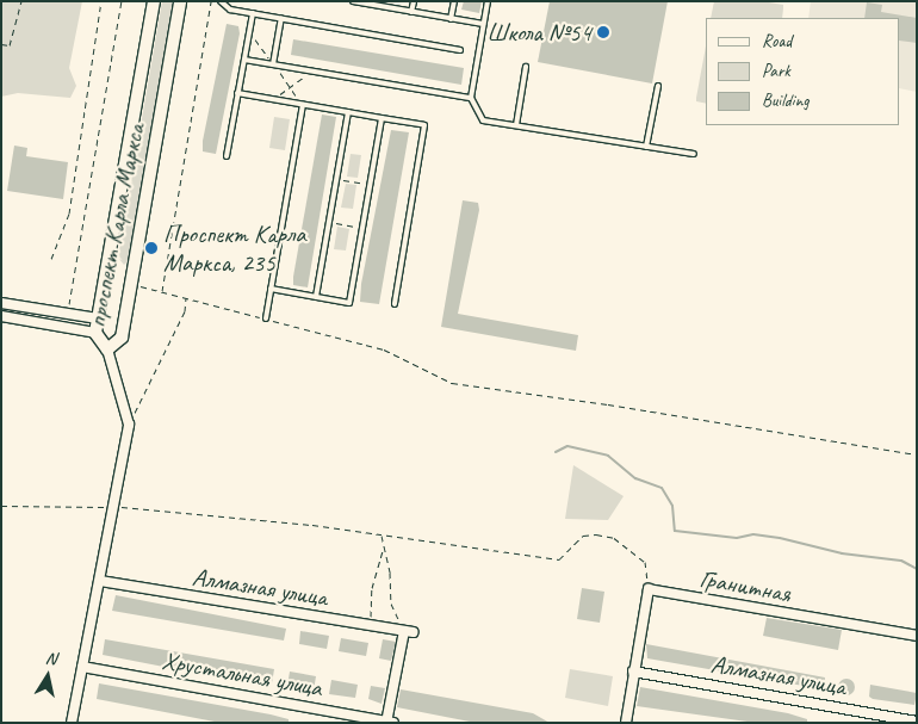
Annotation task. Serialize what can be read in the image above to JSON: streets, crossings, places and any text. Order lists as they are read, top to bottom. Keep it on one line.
{"streets":{"street":["проспект Карла Маркса","Гранитная","Алмазная улица","Хрустальная улица"]},"places":["Школа №54","Проспект Карла Маркса, 235"],"legend":["Road","Park","Building"],"north":"top"}
